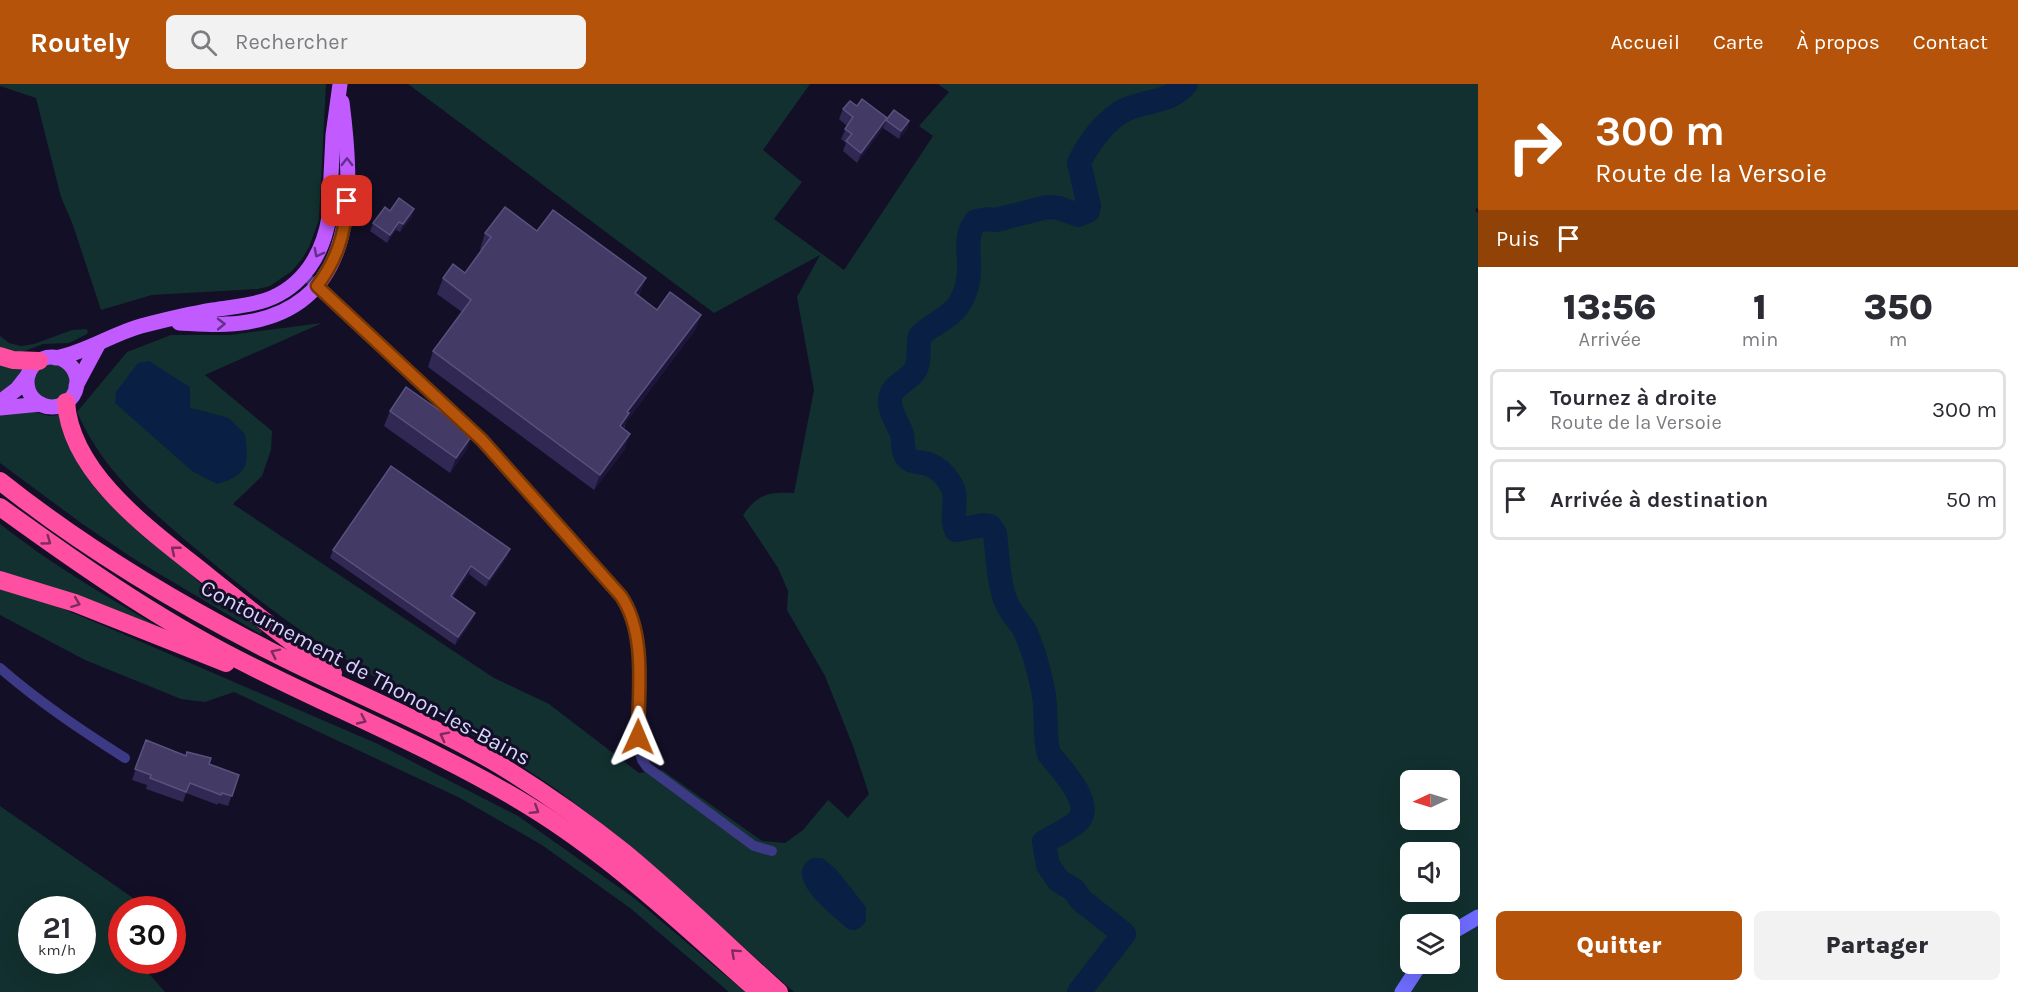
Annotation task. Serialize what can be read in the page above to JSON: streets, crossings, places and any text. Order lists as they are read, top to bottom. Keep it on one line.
{"streets":{"highway":["Contournement de Thonon-les-Bains"]},"north":"left","page":{"header":"Routely","search":"Rechercher","nav":["Accueil","Carte","À propos","Contact"],"turn":["300 m","Route de la Versoie"],"then":"Puis","eta":["13:56","Arrivée","1","min","350","m"],"list":[{"name":"Tournez à droite","note":"Route de la Versoie","value":"300 m"},{"name":"Arrivée à destination","value":"50 m"}],"speed":"21 km/h","limit":"30","buttons":["Quitter","Partager"]}}
